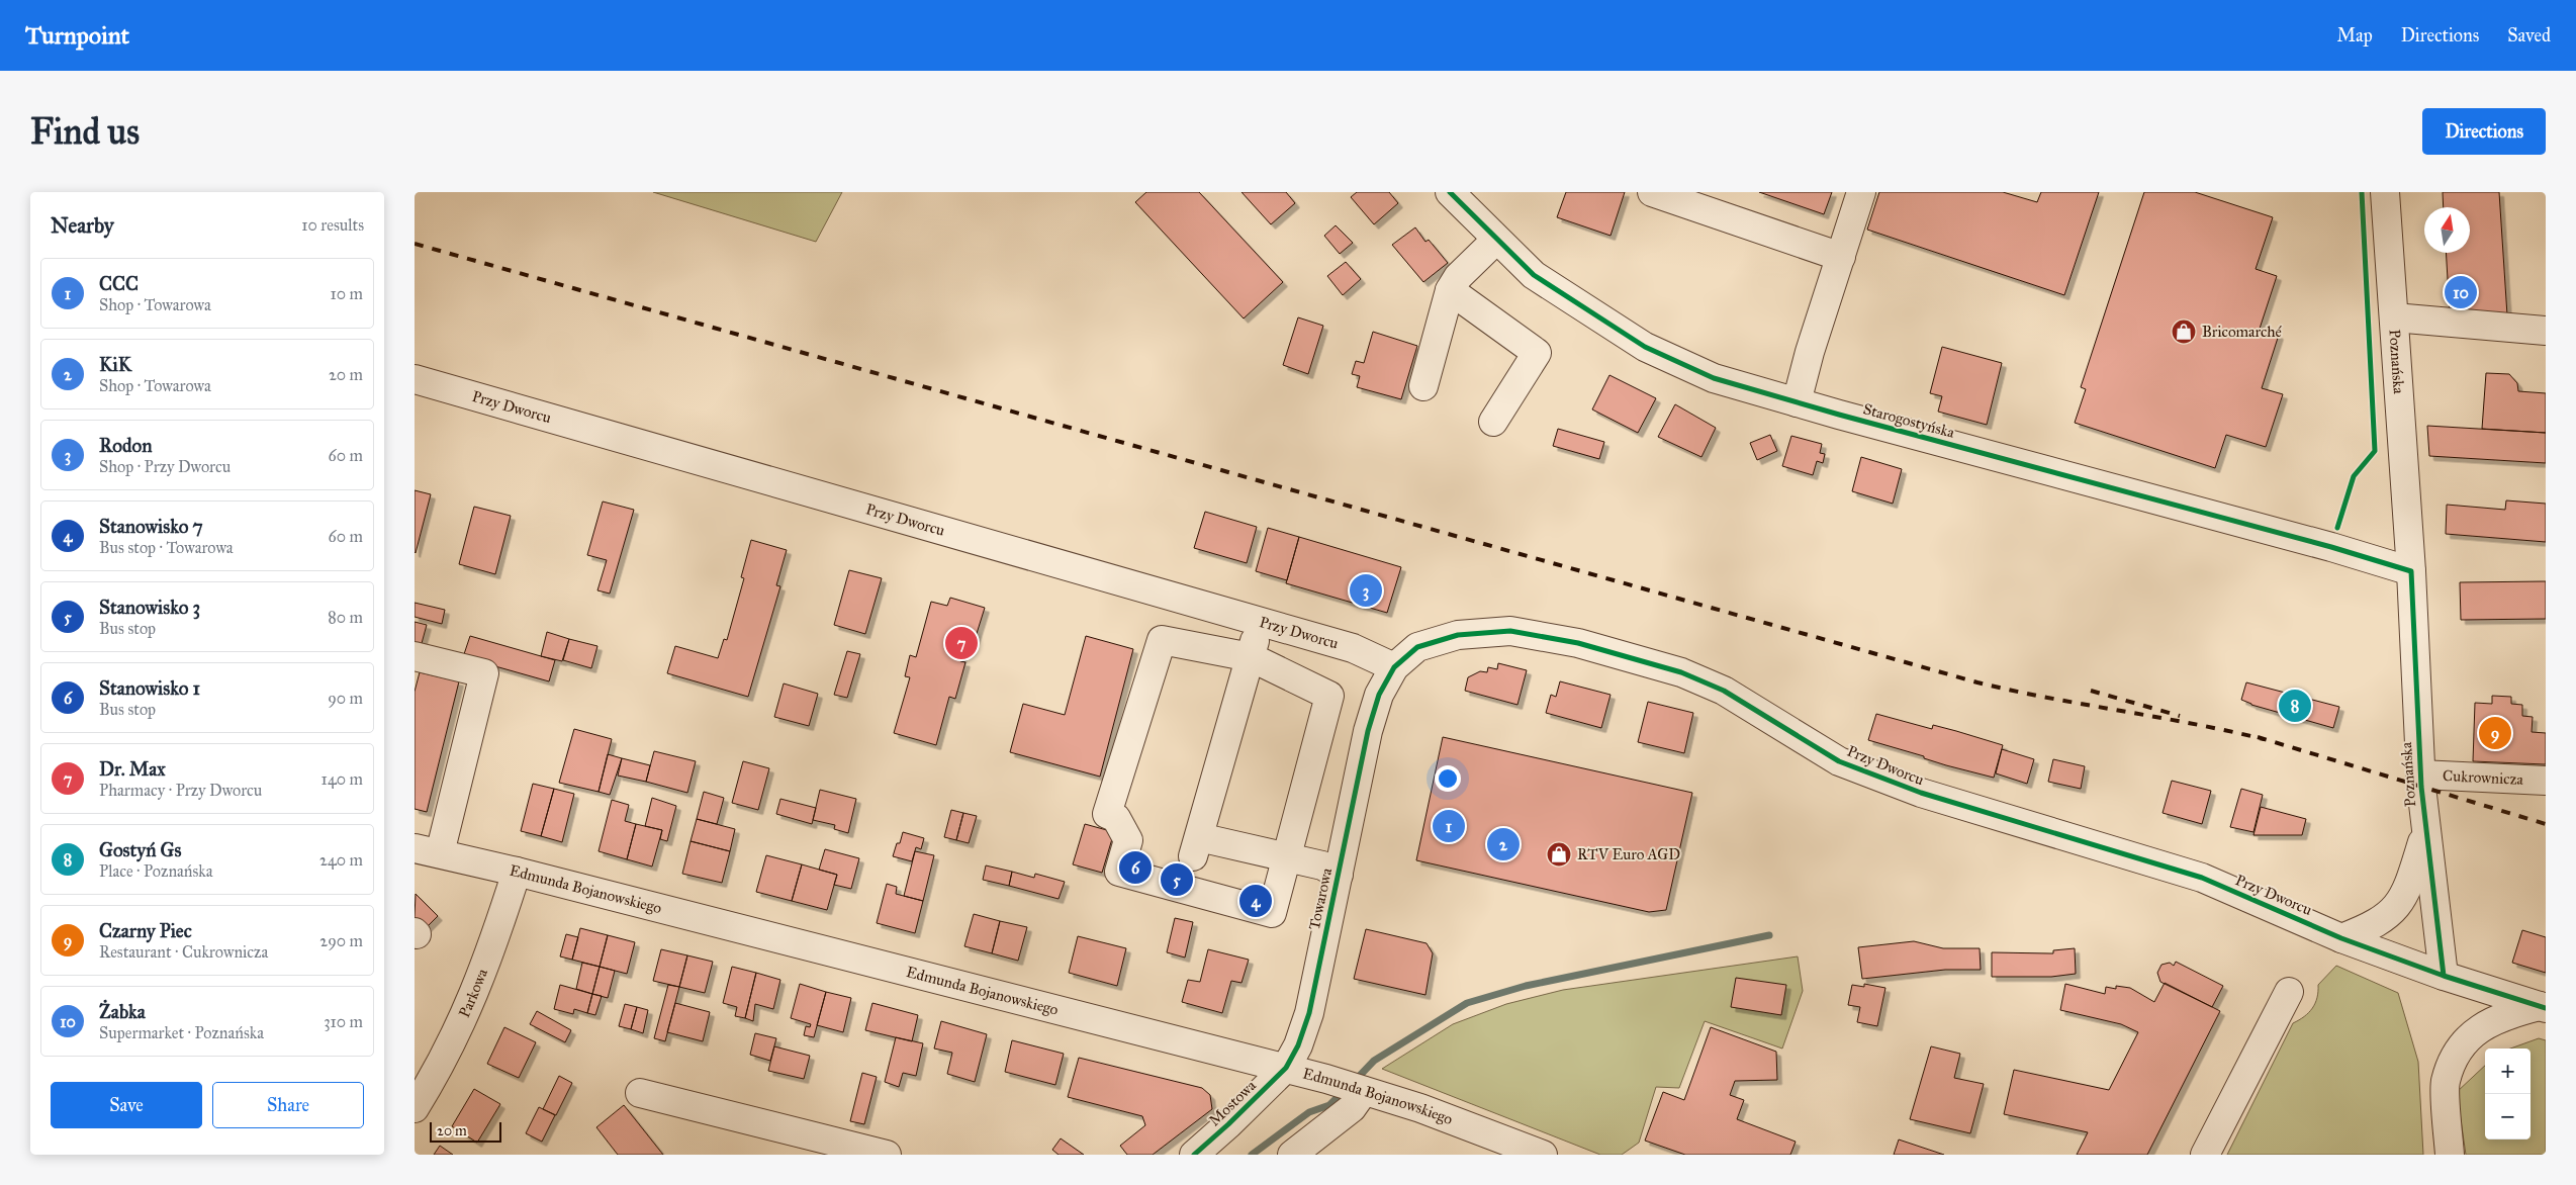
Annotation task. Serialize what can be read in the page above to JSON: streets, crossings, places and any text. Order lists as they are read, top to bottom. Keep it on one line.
{"streets":{"street":["Poznańska","Przy Dworcu","Starogostyńska","Cukrownicza","Edmunda Bojanowskiego","Towarowa","Parkowa","Mostowa"]},"crossings":[["Poznańska","Przy Dworcu"],["Poznańska","Starogostyńska"],["Poznańska","Cukrownicza"],["Przy Dworcu","Towarowa"],["Edmunda Bojanowskiego","Towarowa"],["Edmunda Bojanowskiego","Parkowa"],["Edmunda Bojanowskiego","Mostowa"],["Towarowa","Mostowa"]],"places":{"shop":["Bricomarché","RTV Euro AGD"]},"scale_bar":"20 m","north":"top","page":{"header":"Turnpoint","nav":["Map","Directions","Saved"],"buttons":["Directions",["Save","Share"]],"title":"Find us","heading":["Nearby","10 results"],"list":[{"mark":"1","name":"CCC","note":"Shop · Towarowa","value":"10 m"},{"mark":"2","name":"KiK","note":"Shop · Towarowa","value":"20 m"},{"mark":"3","name":"Rodon","note":"Shop · Przy Dworcu","value":"60 m"},{"mark":"4","name":"Stanowisko 7","note":"Bus stop · Towarowa","value":"60 m"},{"mark":"5","name":"Stanowisko 3","note":"Bus stop","value":"80 m"},{"mark":"6","name":"Stanowisko 1","note":"Bus stop","value":"90 m"},{"mark":"7","name":"Dr. Max","note":"Pharmacy · Przy Dworcu","value":"140 m"},{"mark":"8","name":"Gostyń Gs","note":"Place · Poznańska","value":"240 m"},{"mark":"9","name":"Czarny Piec","note":"Restaurant · Cukrownicza","value":"290 m"},{"mark":"10","name":"Żabka","note":"Supermarket · Poznańska","value":"310 m"}],"pins":["10","3","7","8","9","1","2","6","5","4"],"map_buttons":["+","−"],"scale":"20 m"}}
